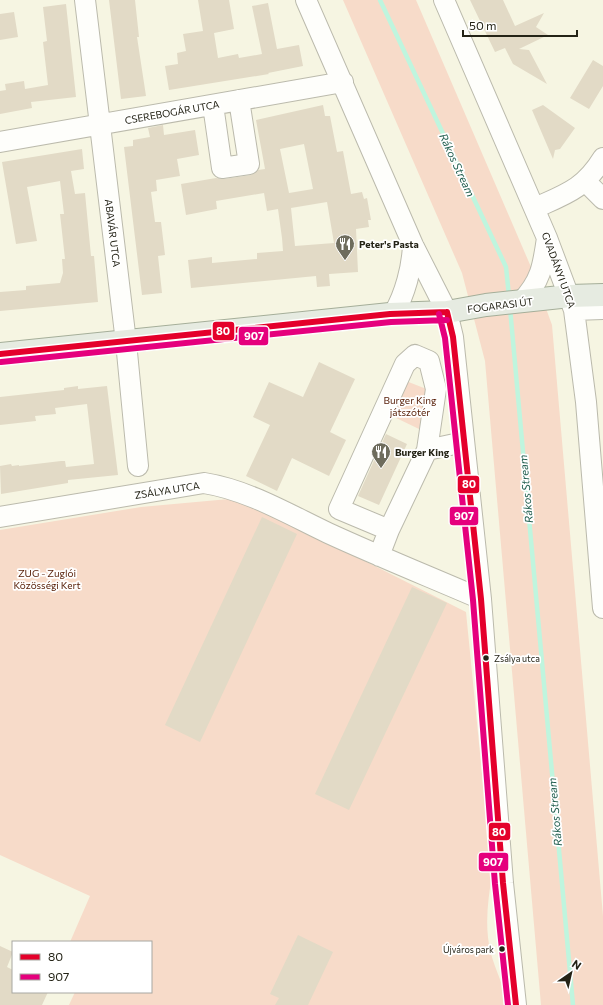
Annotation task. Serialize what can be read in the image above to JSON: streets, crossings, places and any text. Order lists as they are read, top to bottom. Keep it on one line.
{"streets":{"main road":["FOGARASI ÚT"],"street":["CSEREBOGÁR UTCA","ABAVÁR UTCA","GVADÁNYI UTCA","ZSÁLYA UTCA"]},"crossings":[["CSEREBOGÁR UTCA","ABAVÁR UTCA"],["ABAVÁR UTCA","FOGARASI ÚT"],["GVADÁNYI UTCA","FOGARASI ÚT"]],"water":["Rákos Stream"],"parks":["Burger King játszótér","ZUG - Zuglói Közösségi Kert"],"places":{"restaurant":["Peter's Pasta","Burger King"],"other":["Zsálya utca","Újváros park"]},"lines":["transit line 80","transit line 907"],"legend":["80","907"],"scale_bar":"50 m","north":"top right"}
